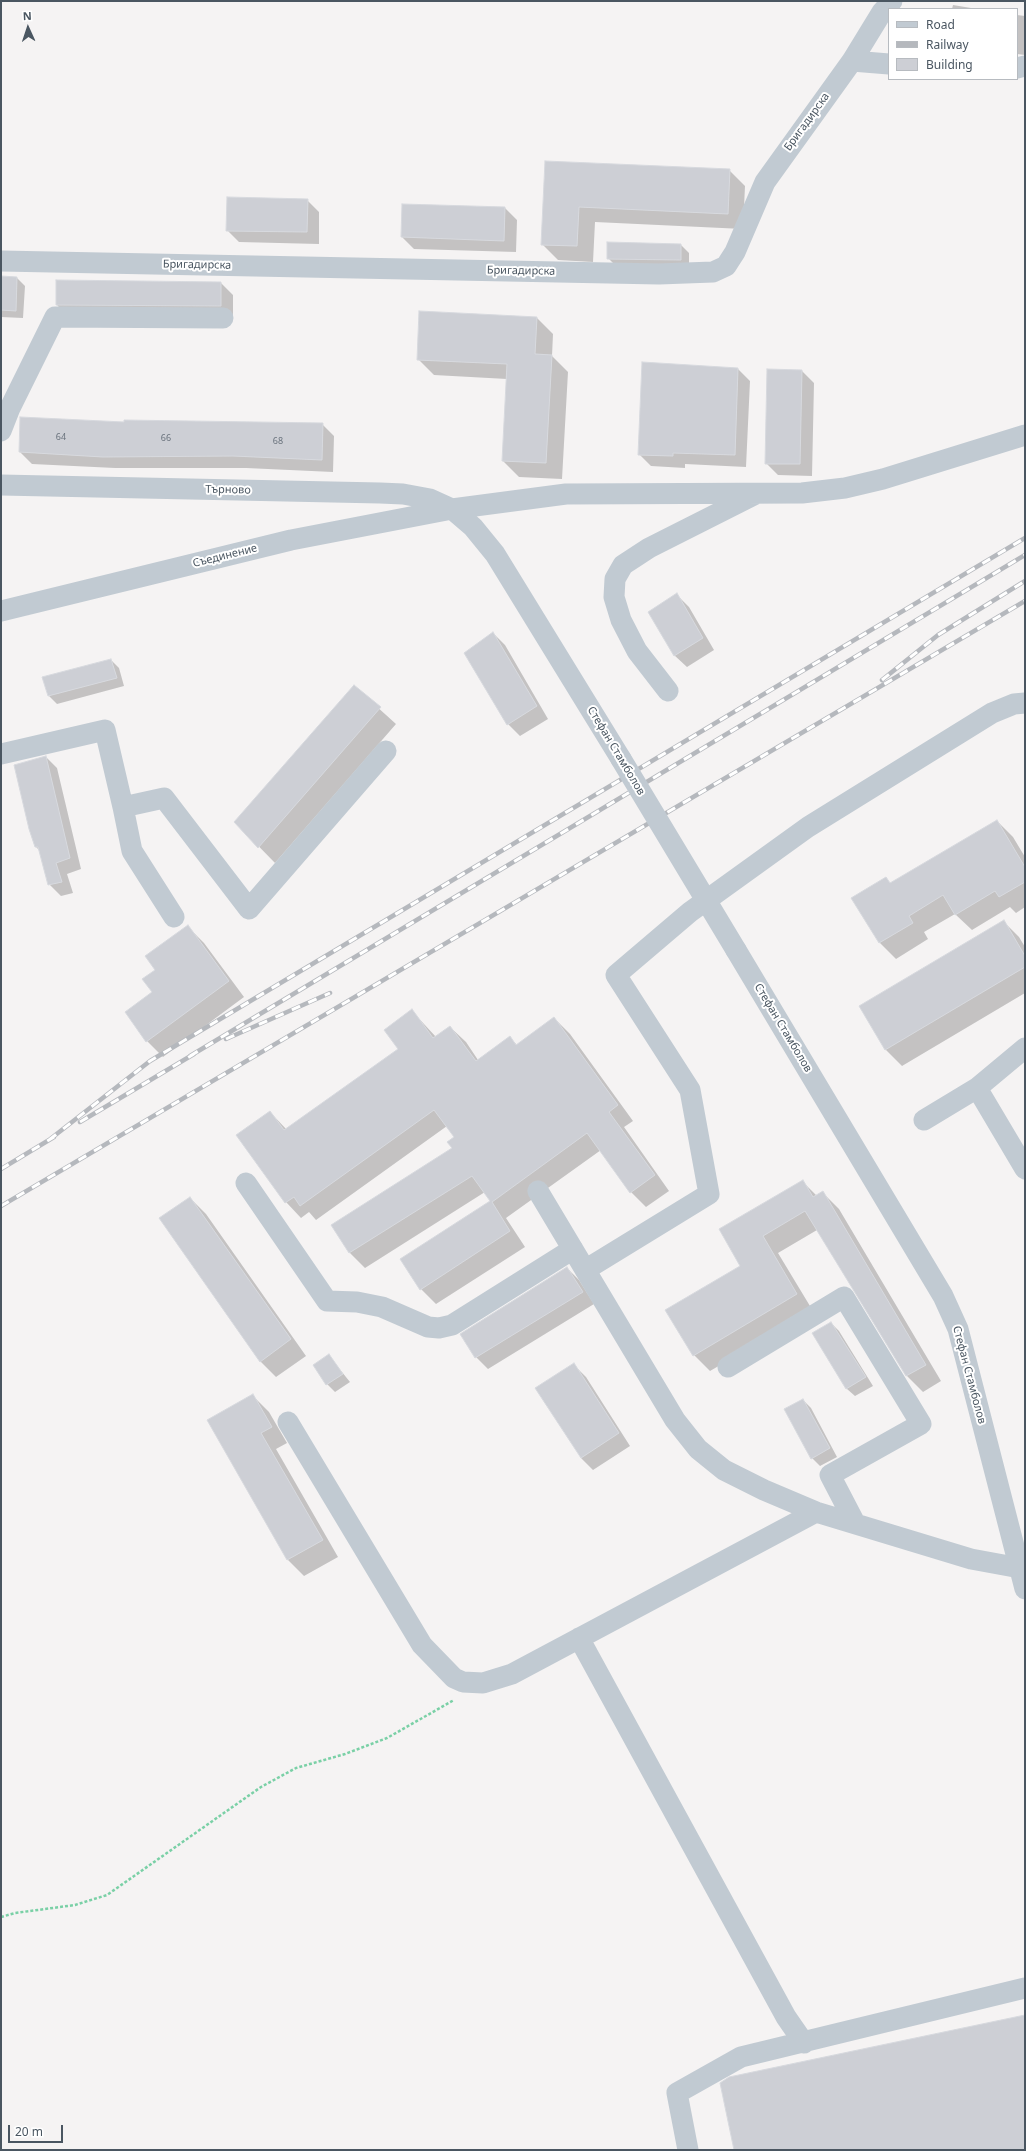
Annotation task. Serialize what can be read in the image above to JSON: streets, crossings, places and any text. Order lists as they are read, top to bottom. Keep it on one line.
{"streets":{"street":["Бригадирска","Търново","Съединение","Стефан Стамболов"]},"crossings":[["Търново","Съединение"],["Търново","Стефан Стамболов"],["Съединение","Стефан Стамболов"]],"house_numbers":["64","66","68"],"legend":["Road","Railway","Building"],"scale_bar":"20 m","north":"top"}
